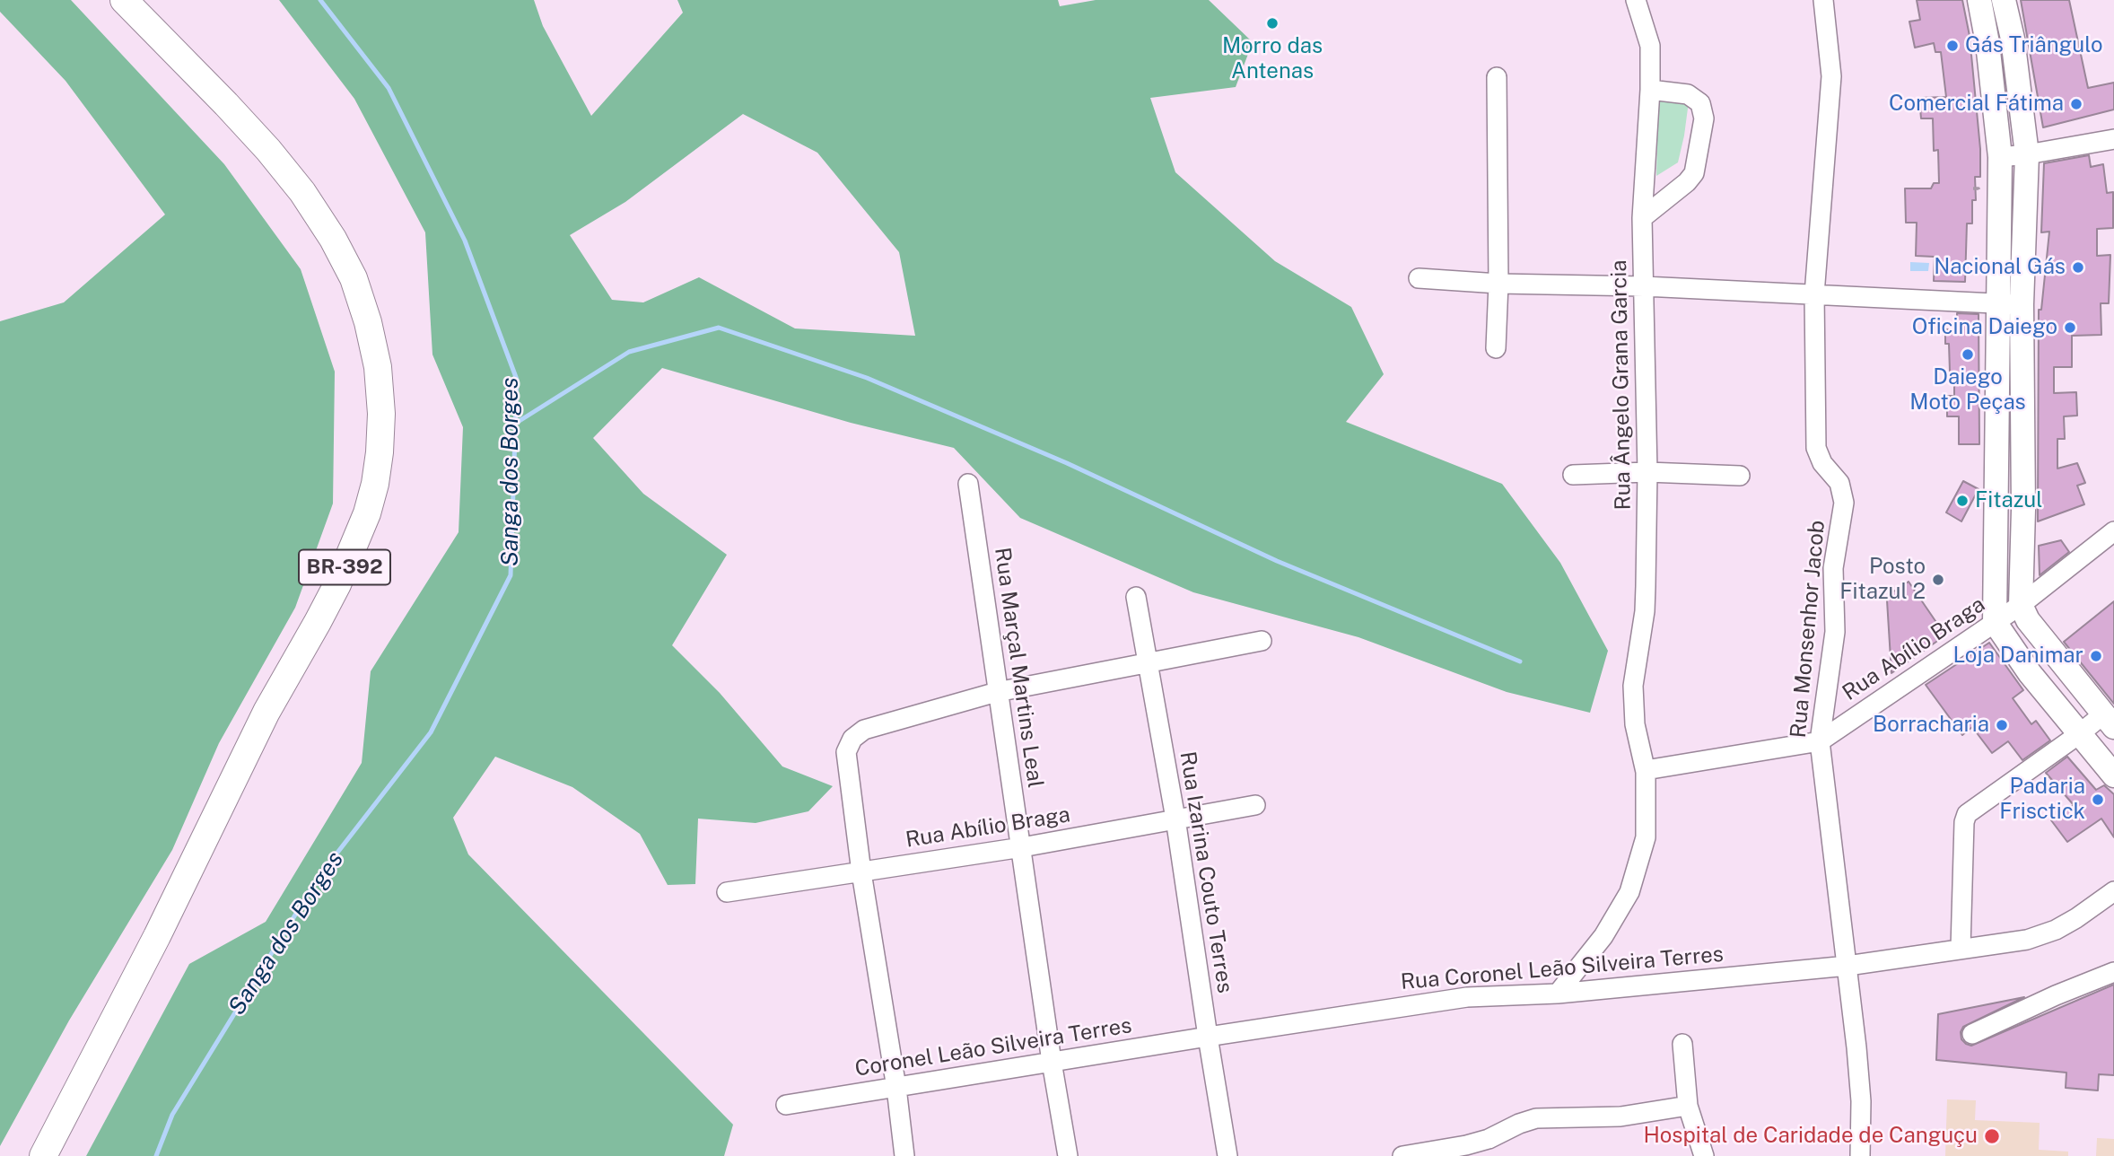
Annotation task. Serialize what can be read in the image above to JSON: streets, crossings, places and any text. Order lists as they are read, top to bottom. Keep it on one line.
{"streets":{"highway":["BR-392"],"street":["Rua Ângelo Grana Garcia","Rua Monsenhor Jacob","Rua Abílio Braga","Rua Marçal Martins Leal","Rua Izarina Couto Terres","Rua Coronel Leão Silveira Terres","Coronel Leão Silveira Terres"]},"crossings":[["Rua Ângelo Grana Garcia","Rua Abílio Braga"],["Rua Ângelo Grana Garcia","Rua Coronel Leão Silveira Terres"],["Rua Monsenhor Jacob","Rua Abílio Braga"],["Rua Monsenhor Jacob","Rua Coronel Leão Silveira Terres"],["Rua Abílio Braga","Rua Marçal Martins Leal"],["Rua Abílio Braga","Rua Izarina Couto Terres"],["Rua Marçal Martins Leal","Coronel Leão Silveira Terres"],["Rua Izarina Couto Terres","Rua Coronel Leão Silveira Terres"],["Rua Izarina Couto Terres","Coronel Leão Silveira Terres"],["Rua Coronel Leão Silveira Terres","Coronel Leão Silveira Terres"]],"water":["Sanga dos Borges"],"places":["Morro das Antenas","Gás Triângulo","Comercial Fátima","Nacional Gás","Oficina Daiego","Daiego Moto Peças","Fitazul","Posto Fitazul 2","Loja Danimar","Borracharia","Padaria Frisctick","Hospital de Caridade de Canguçu"]}
